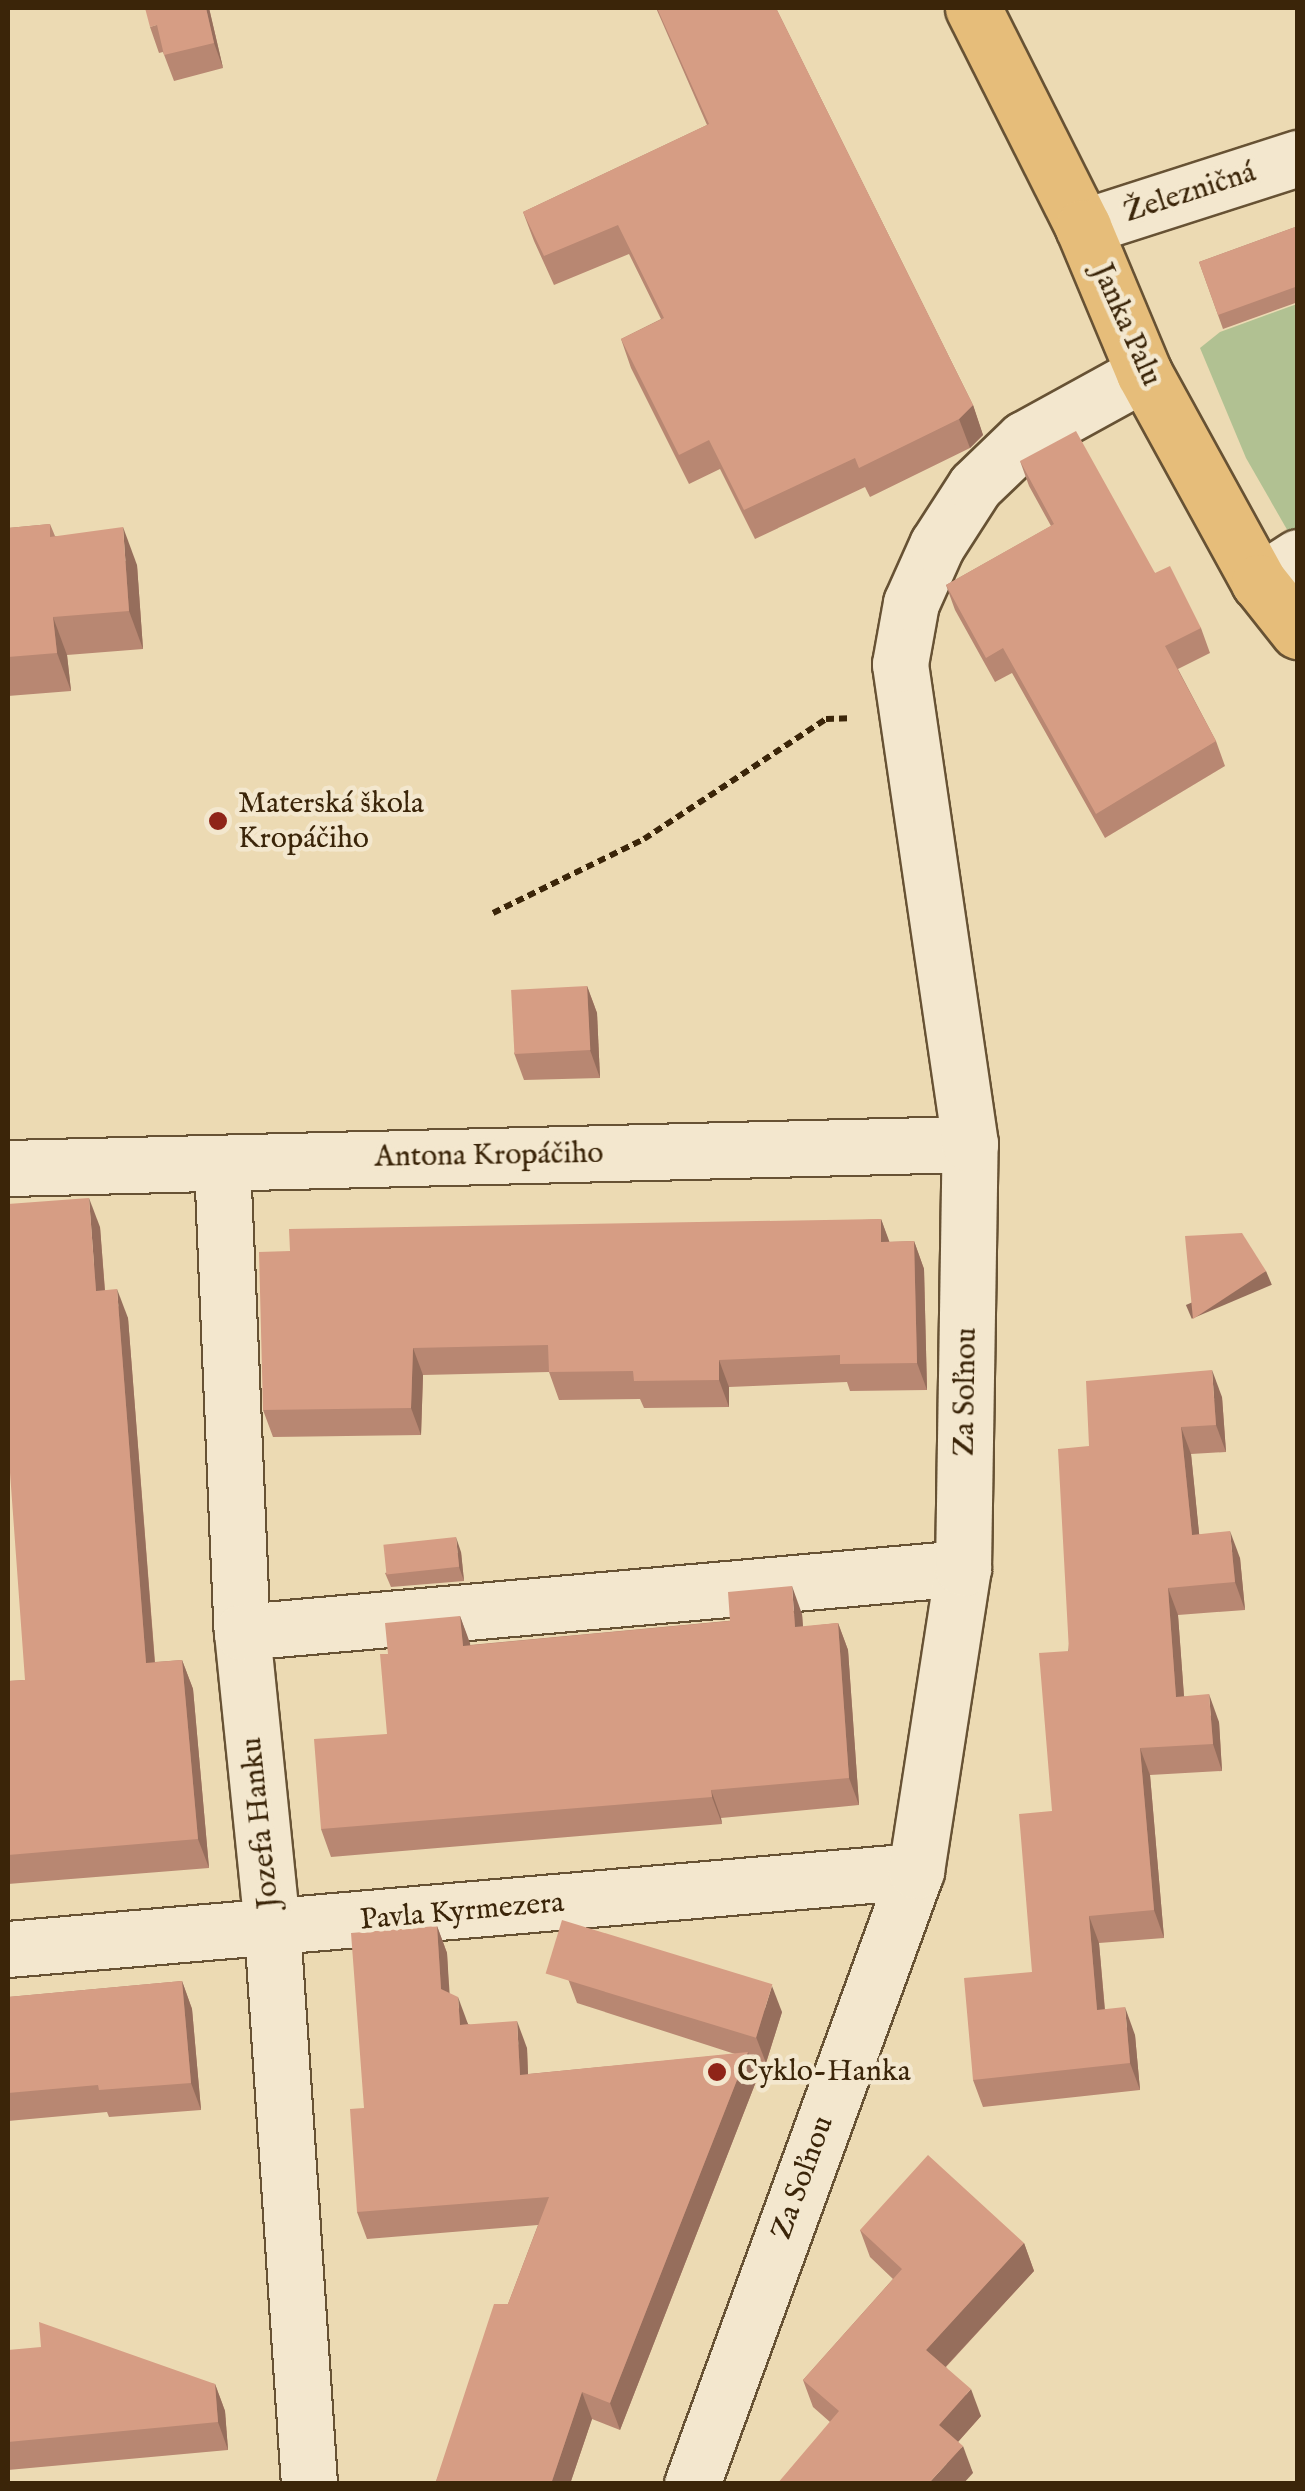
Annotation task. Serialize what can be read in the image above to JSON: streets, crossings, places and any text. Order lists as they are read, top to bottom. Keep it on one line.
{"streets":{"main road":["Janka Palu"],"street":["Železničná","Antona Kropáčiho","Za Soľnou","Jozefa Hanku","Pavla Kyrmezera"]},"crossings":[["Železničná","Janka Palu"],["Janka Palu","Za Soľnou"],["Antona Kropáčiho","Za Soľnou"],["Antona Kropáčiho","Jozefa Hanku"],["Za Soľnou","Pavla Kyrmezera"],["Jozefa Hanku","Pavla Kyrmezera"]],"places":["Materská škola Kropáčiho","Cyklo-Hanka"]}
